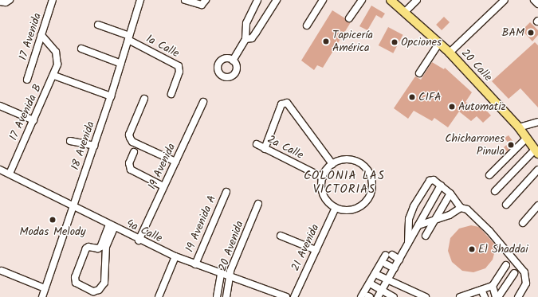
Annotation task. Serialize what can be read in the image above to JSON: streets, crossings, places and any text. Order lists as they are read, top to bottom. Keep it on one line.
{"streets":{"main road":["20 Calle"],"street":["17 Avenida","1a Calle","17 Avenida B","18 Avenida","2a Calle","19 Avenida","19 Avenida A","4a Calle","20 Avenida","21 Avenida"]},"crossings":[["17 Avenida","17 Avenida B"],["1a Calle","18 Avenida"],["17 Avenida B","4a Calle"],["18 Avenida","4a Calle"],["2a Calle","21 Avenida"],["19 Avenida","4a Calle"],["19 Avenida A","4a Calle"],["4a Calle","20 Avenida"]],"districts":["COLONIA LAS VICTORIAS"],"places":["BAM","Tapicería América","Opciones","CIFA","Automatiz","Chicharrones Pinula","Modas Melody","El Shaddai"]}
